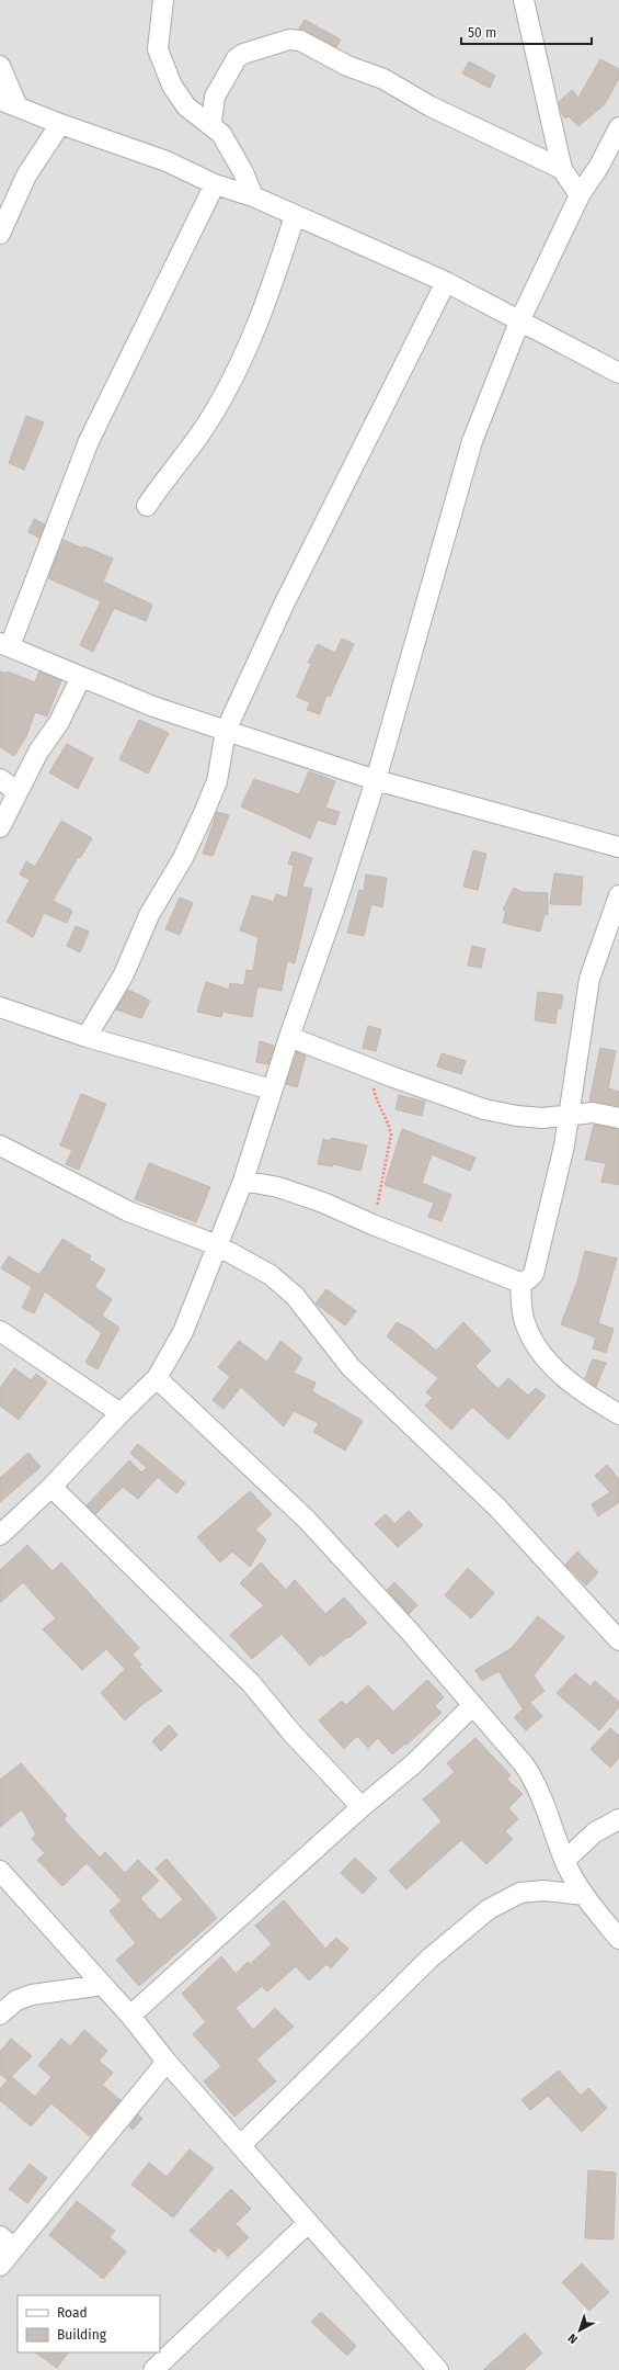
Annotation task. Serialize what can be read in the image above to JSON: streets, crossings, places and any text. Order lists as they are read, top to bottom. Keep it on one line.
{"legend":["Road","Building"],"scale_bar":"50 m","north":"bottom left"}
